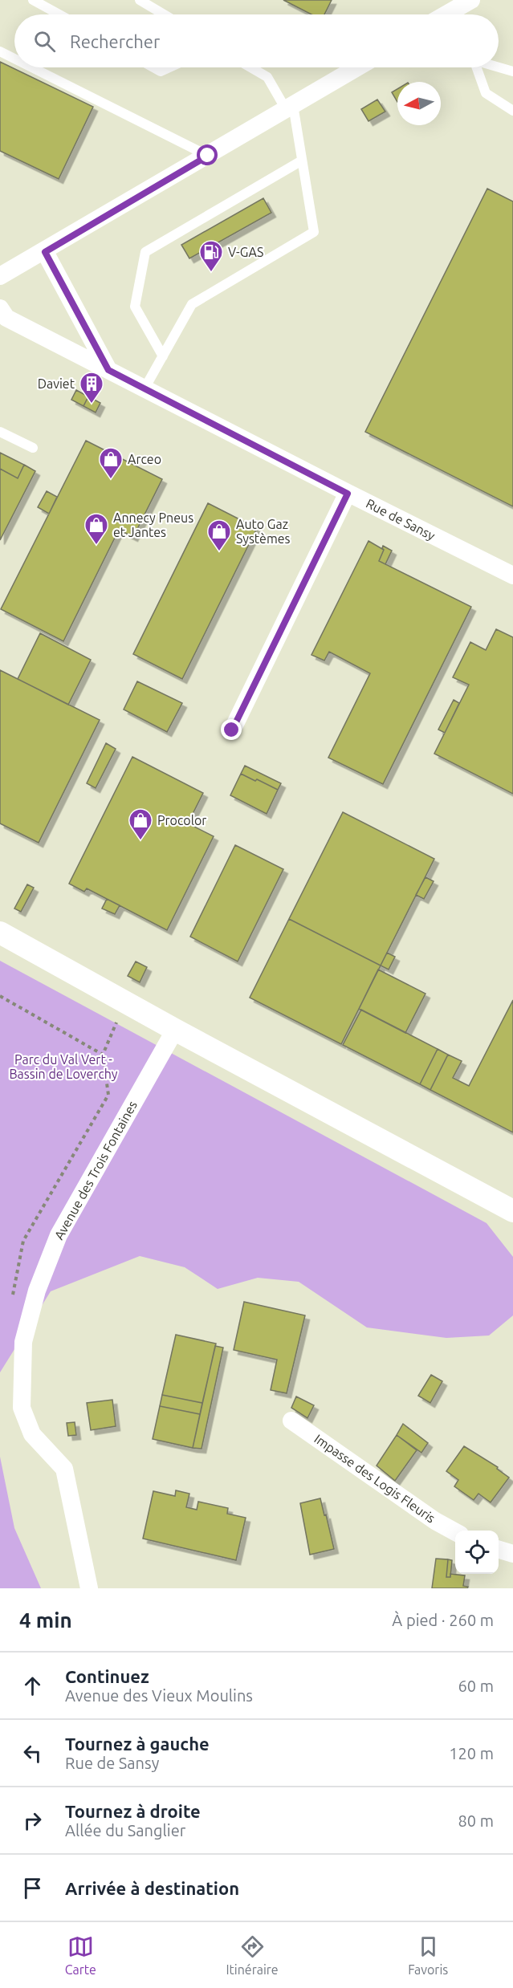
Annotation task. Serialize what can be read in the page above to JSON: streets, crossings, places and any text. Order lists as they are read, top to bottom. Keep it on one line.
{"streets":{"street":["Rue de Sansy","Avenue des Trois Fontaines","Impasse des Logis Fleuris"]},"parks":["Parc du Val Vert - Bassin de Loverchy"],"places":{"fuel station":["V-GAS"],"building":["Daviet"],"shop":["Arceo","Annecy Pneus et Jantes","Auto Gaz Systèmes","Procolor"]},"north":"left","page":{"search":"Rechercher","heading":["4 min","À pied · 260 m"],"list":[["Continuez","Avenue des Vieux Moulins","60 m"],["Tournez à gauche","Rue de Sansy","120 m"],["Tournez à droite","Allée du Sanglier","80 m"],"Arrivée à destination"],"nav":["Carte","Itinéraire","Favoris"]}}
